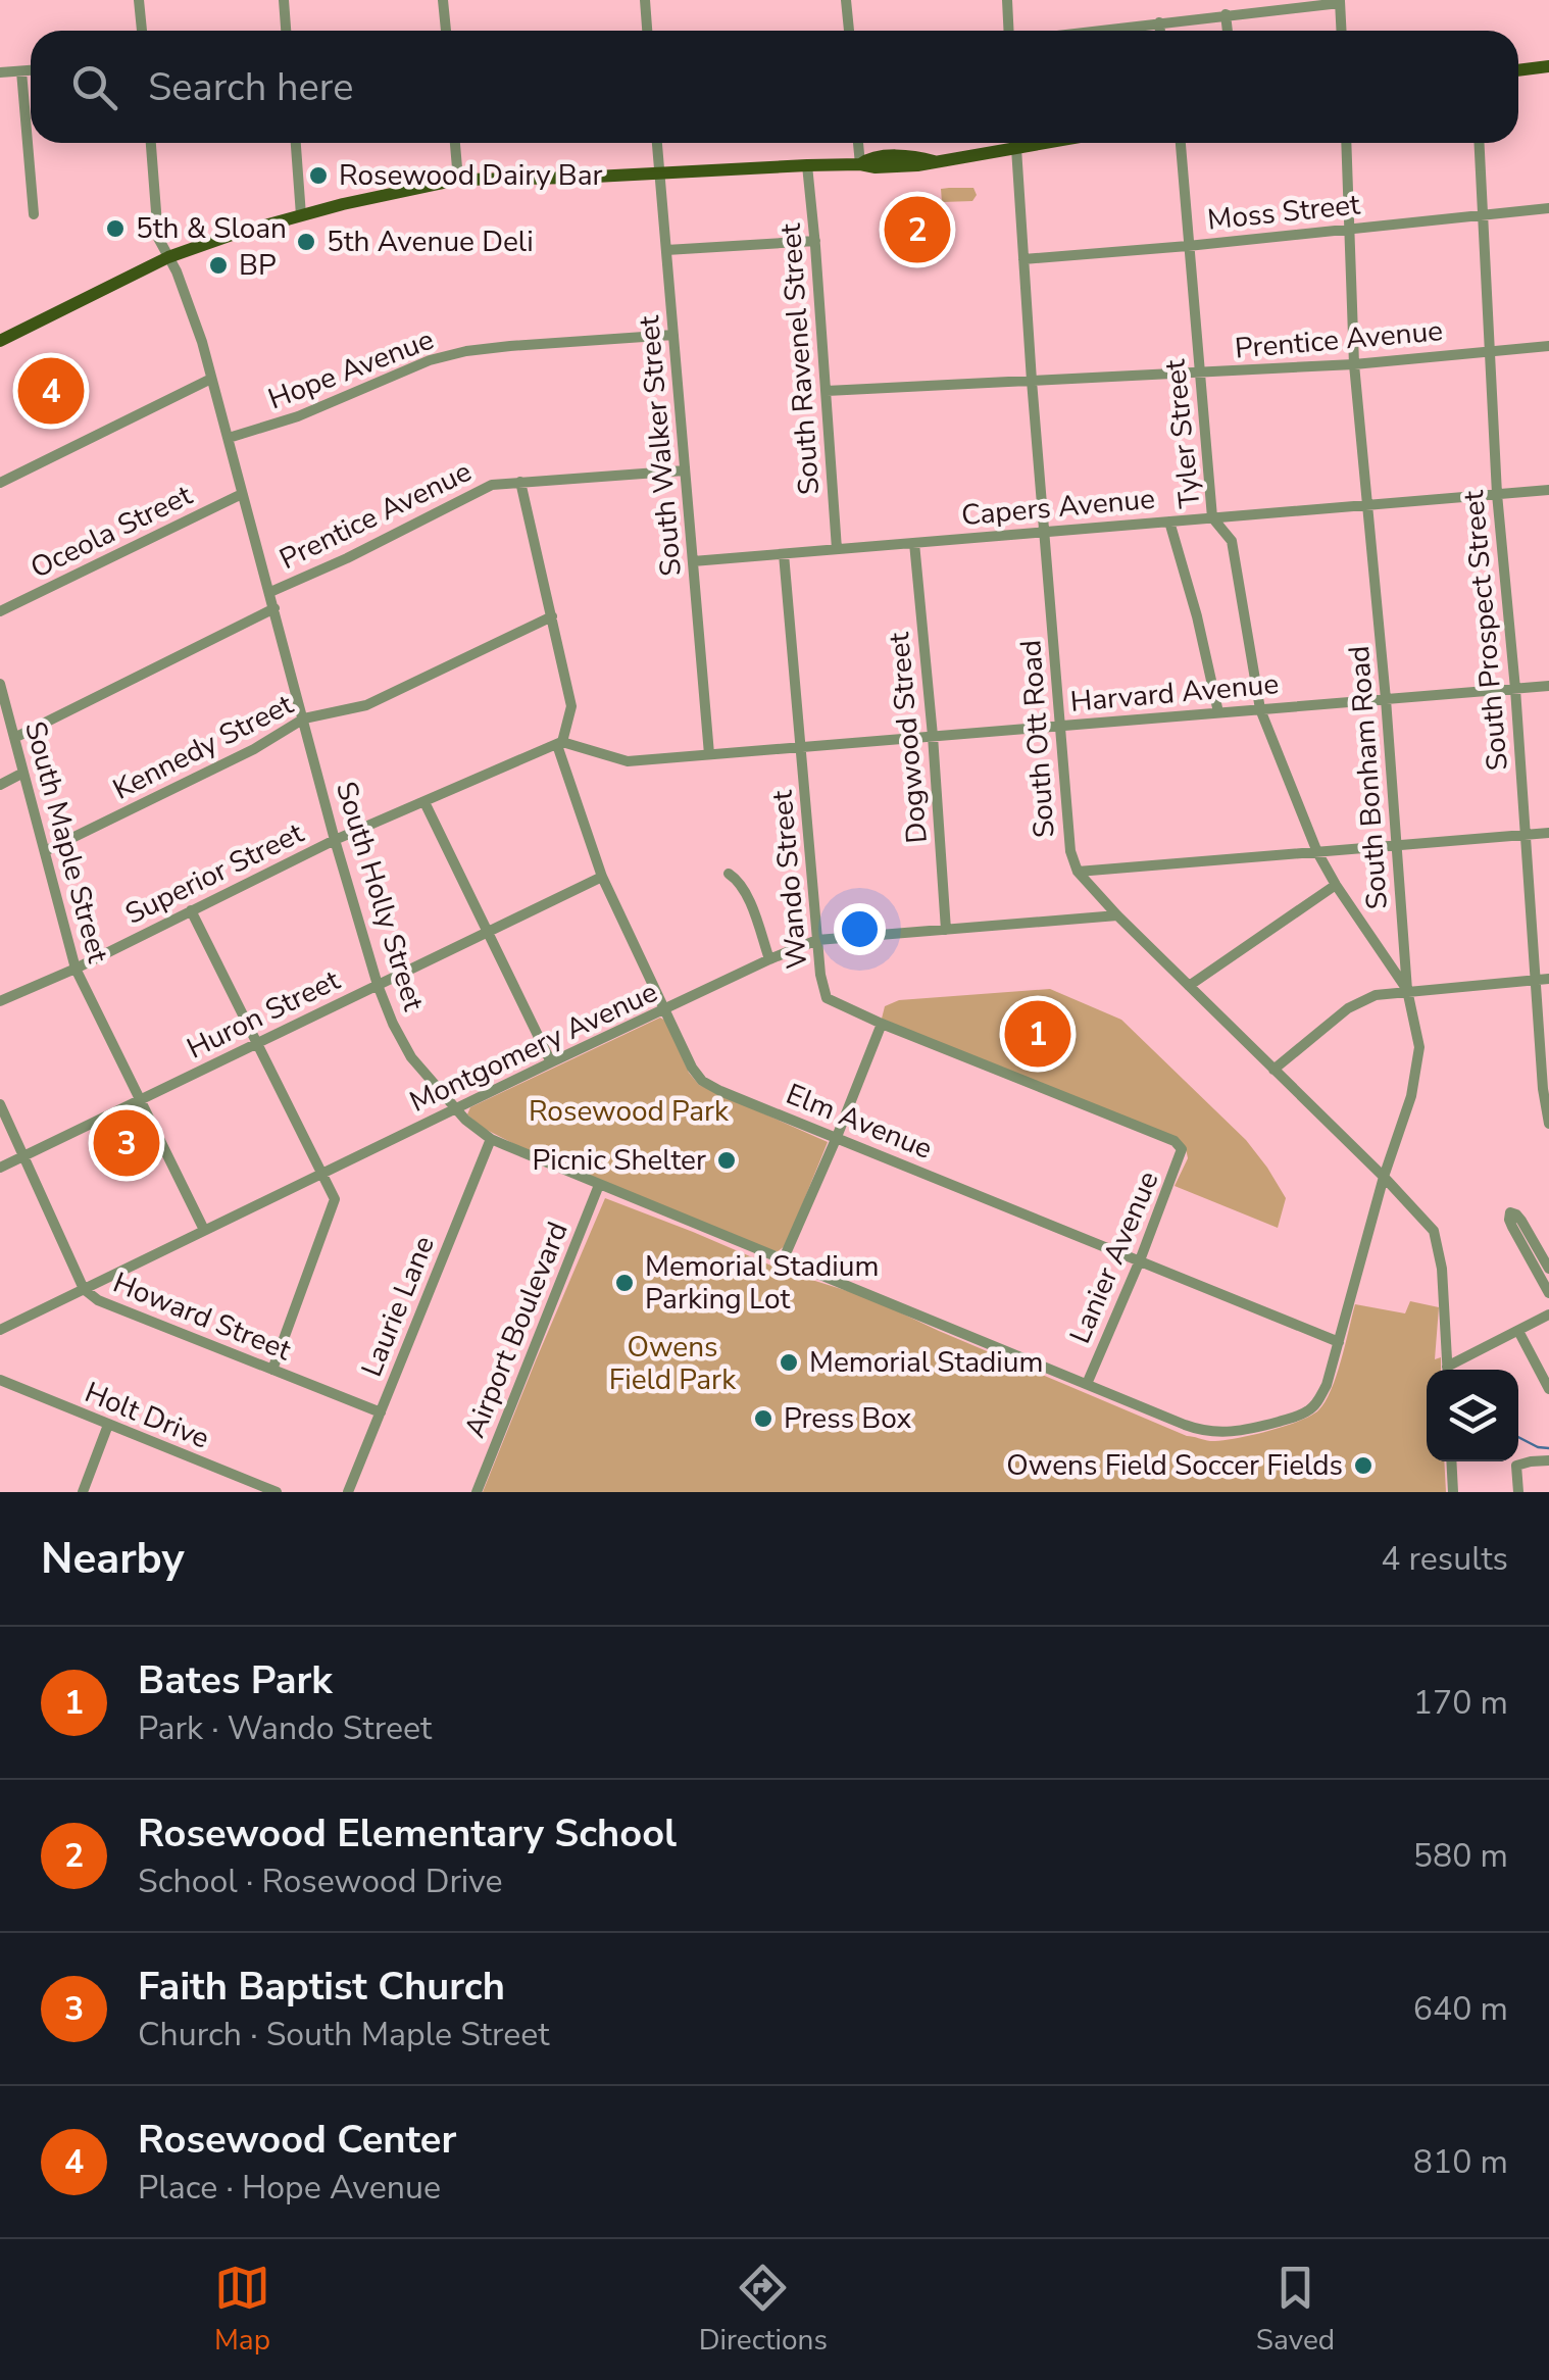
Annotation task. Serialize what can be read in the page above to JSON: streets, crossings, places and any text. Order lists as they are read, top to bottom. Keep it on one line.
{"streets":{"street":["Moss Street","Prentice Avenue","South Ravenel Street","Hope Avenue","Tyler Street","South Walker Street","Capers Avenue","Oceola Street","South Prospect Street","Harvard Avenue","Dogwood Street","South Ott Road","Kennedy Street","South Bonham Road","South Maple Street","Superior Street","Wando Street","South Holly Street","Huron Street","Montgomery Avenue","Elm Avenue","Lanier Avenue","Laurie Lane","Howard Street","Airport Boulevard","Holt Drive"]},"crossings":[["Moss Street","Tyler Street"],["Moss Street","South Prospect Street"],["Moss Street","South Ott Road"],["Moss Street","South Bonham Road"],["Prentice Avenue","South Ravenel Street"],["Prentice Avenue","Tyler Street"],["Prentice Avenue","South Walker Street"],["Prentice Avenue","South Prospect Street"],["Prentice Avenue","South Ott Road"],["Prentice Avenue","South Bonham Road"],["Prentice Avenue","South Maple Street"],["Prentice Avenue","South Holly Street"],["Prentice Avenue","Elm Avenue"],["South Ravenel Street","Capers Avenue"],["Hope Avenue","South Walker Street"],["Hope Avenue","South Holly Street"],["Tyler Street","Capers Avenue"],["Tyler Street","Harvard Avenue"],["Tyler Street","South Bonham Road"],["South Walker Street","Capers Avenue"],["South Walker Street","Harvard Avenue"],["Capers Avenue","South Prospect Street"],["Capers Avenue","Dogwood Street"],["Capers Avenue","South Ott Road"],["Capers Avenue","South Bonham Road"],["Capers Avenue","Wando Street"],["Oceola Street","South Holly Street"],["South Prospect Street","Harvard Avenue"],["Harvard Avenue","Dogwood Street"],["Harvard Avenue","South Ott Road"],["Harvard Avenue","South Bonham Road"],["Harvard Avenue","Superior Street"],["Harvard Avenue","Wando Street"],["Harvard Avenue","Elm Avenue"],["Dogwood Street","Montgomery Avenue"],["South Ott Road","South Bonham Road"],["South Ott Road","Montgomery Avenue"],["Kennedy Street","South Maple Street"],["Kennedy Street","South Holly Street"],["Kennedy Street","Elm Avenue"],["South Bonham Road","South Holly Street"],["South Bonham Road","Elm Avenue"],["South Maple Street","Superior Street"],["South Maple Street","Huron Street"],["South Maple Street","Montgomery Avenue"],["Superior Street","South Holly Street"],["Superior Street","Elm Avenue"],["Wando Street","Montgomery Avenue"],["Wando Street","Lanier Avenue"],["South Holly Street","Huron Street"],["South Holly Street","Montgomery Avenue"],["South Holly Street","Lanier Avenue"],["South Holly Street","Laurie Lane"],["South Holly Street","Airport Boulevard"],["Huron Street","Elm Avenue"],["Huron Street","Howard Street"],["Montgomery Avenue","Elm Avenue"],["Montgomery Avenue","Howard Street"],["Elm Avenue","Lanier Avenue"],["Laurie Lane","Howard Street"]],"parks":["Rosewood Park","Owens Field Park"],"places":["Rosewood Dairy Bar","5th & Sloan","5th Avenue Deli","BP","Picnic Shelter","Memorial Stadium Parking Lot","Memorial Stadium","Press Box","Owens Field Soccer Fields"],"page":{"search":"Search here","pins":["2","4","1","3"],"heading":["Nearby","4 results"],"list":[{"mark":"1","name":"Bates Park","note":"Park · Wando Street","value":"170 m"},{"mark":"2","name":"Rosewood Elementary School","note":"School · Rosewood Drive","value":"580 m"},{"mark":"3","name":"Faith Baptist Church","note":"Church · South Maple Street","value":"640 m"},{"mark":"4","name":"Rosewood Center","note":"Place · Hope Avenue","value":"810 m"}],"nav":["Map","Directions","Saved"]}}
